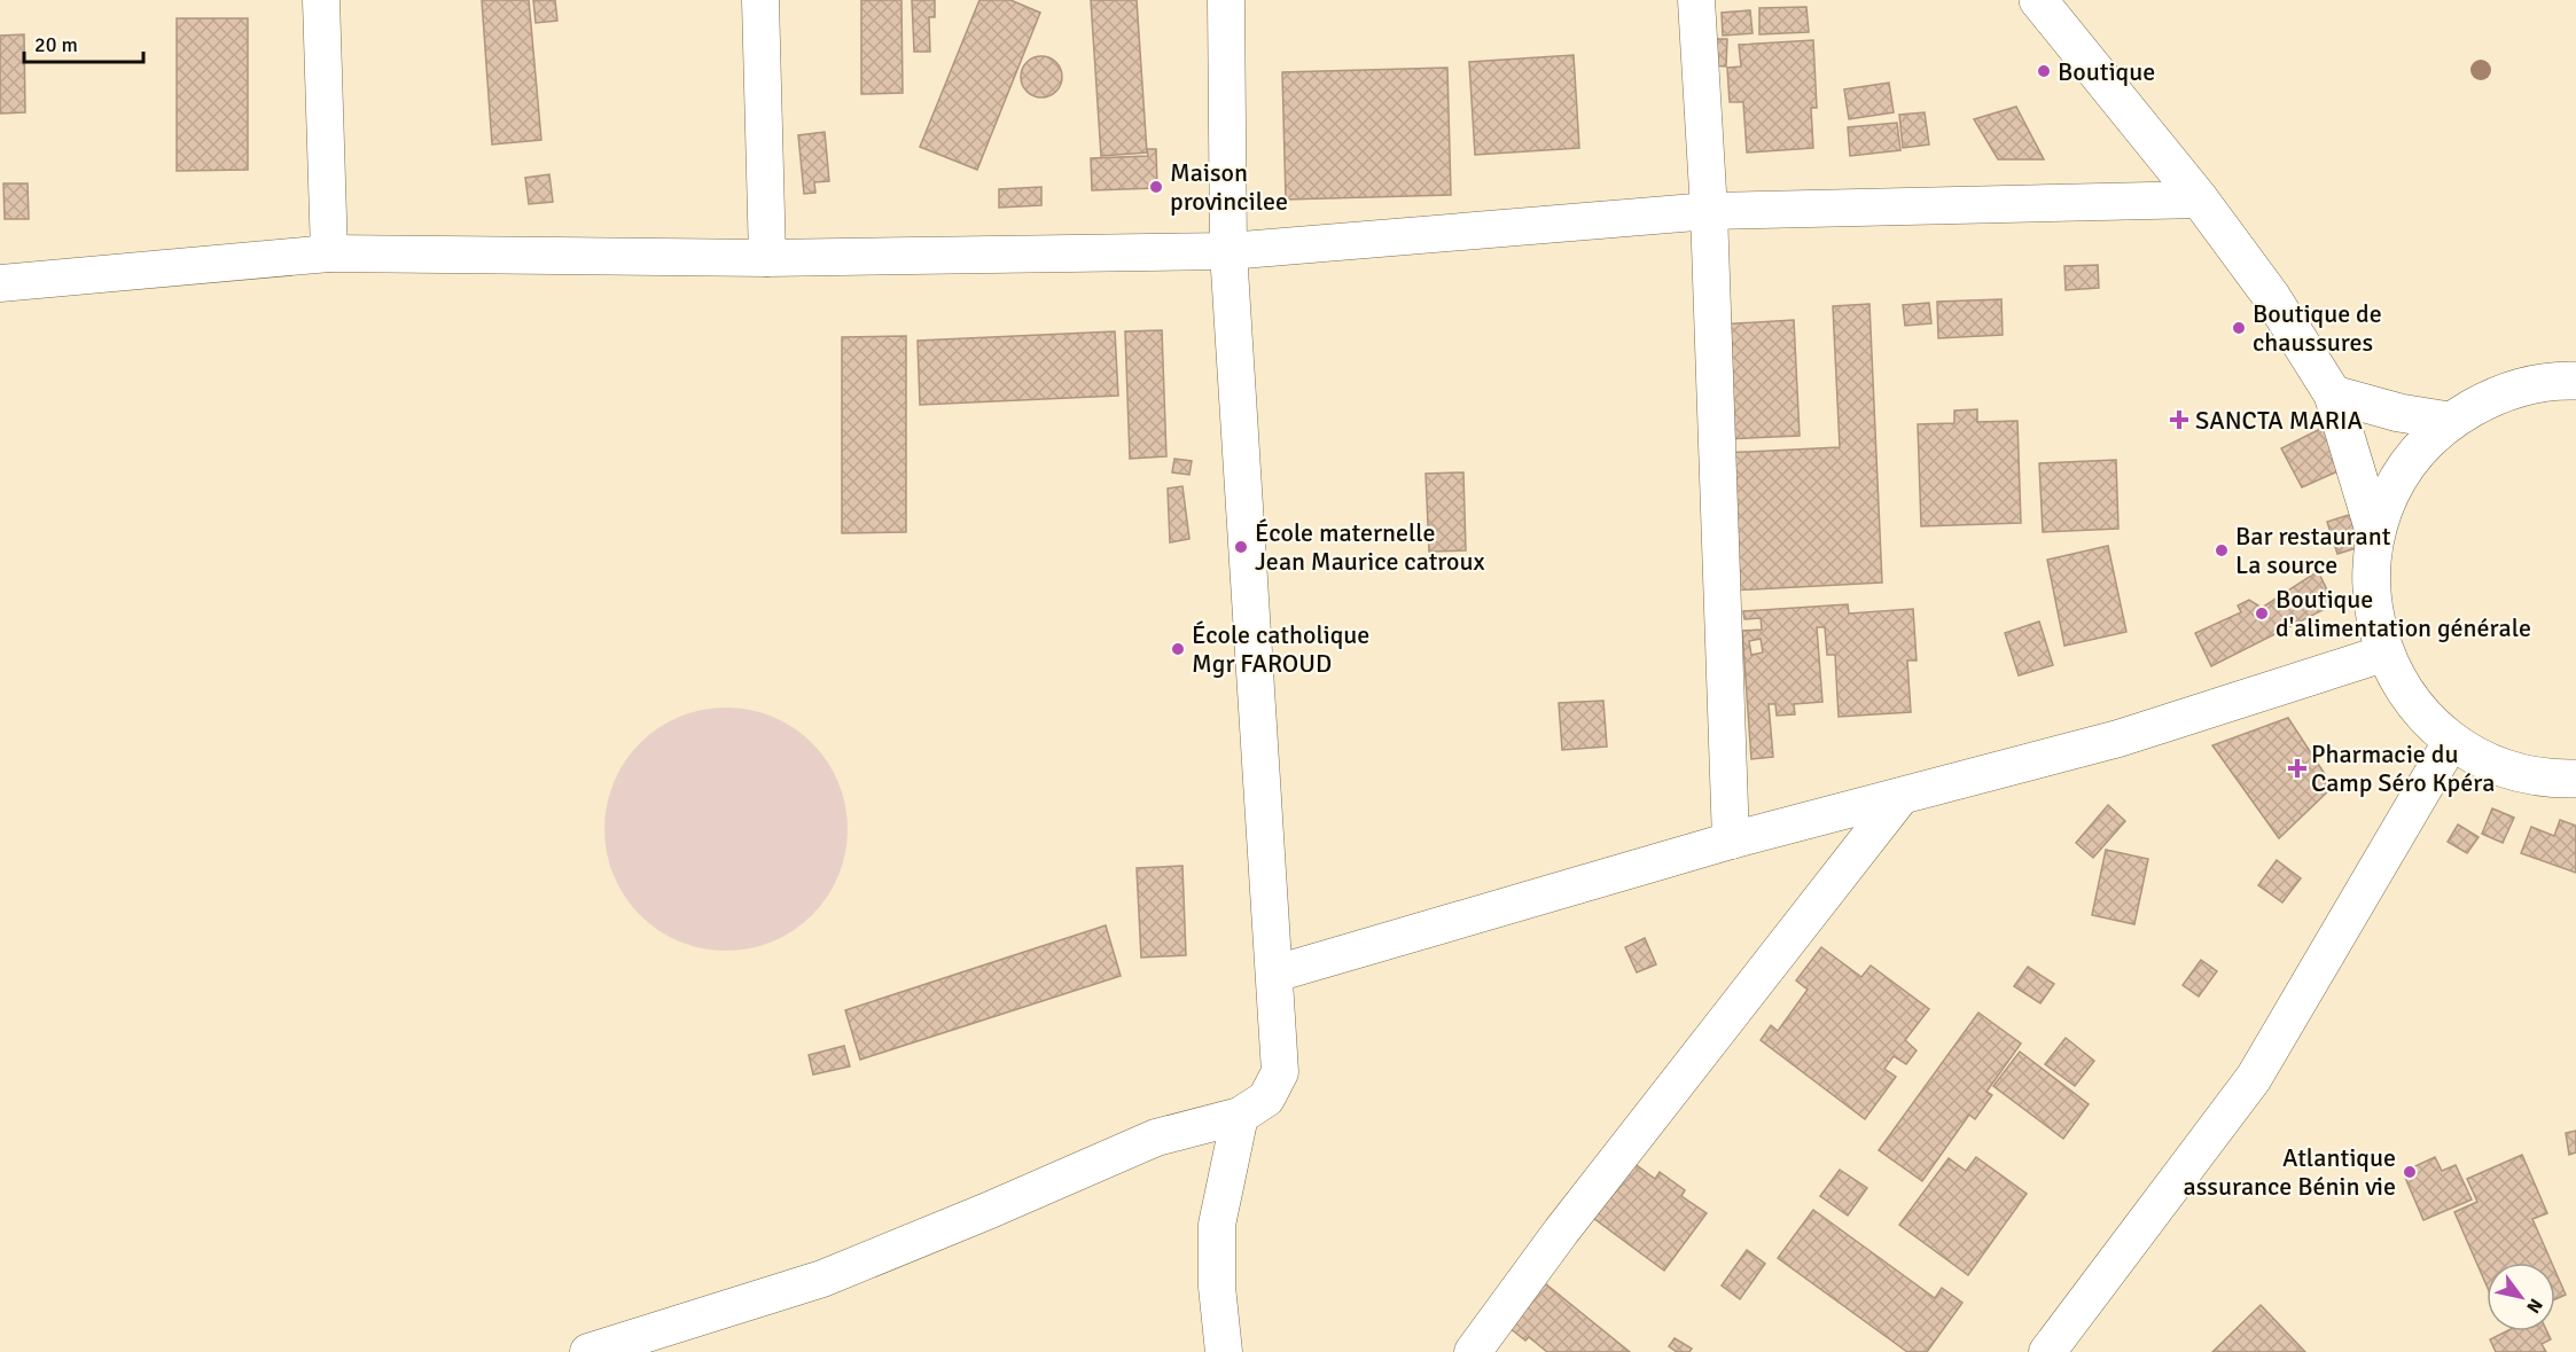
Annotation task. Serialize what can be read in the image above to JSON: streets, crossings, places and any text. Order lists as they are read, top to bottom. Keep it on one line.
{"places":{"other":["Boutique","Maison provincilee","Boutique de chaussures","École maternelle Jean Maurice catroux","Bar restaurant La source","Boutique d'alimentation générale","École catholique Mgr FAROUD","Atlantique assurance Bénin vie"],"health":["SANCTA MARIA","Pharmacie du Camp Séro Kpéra"]},"scale_bar":"20 m","north":"bottom right"}
